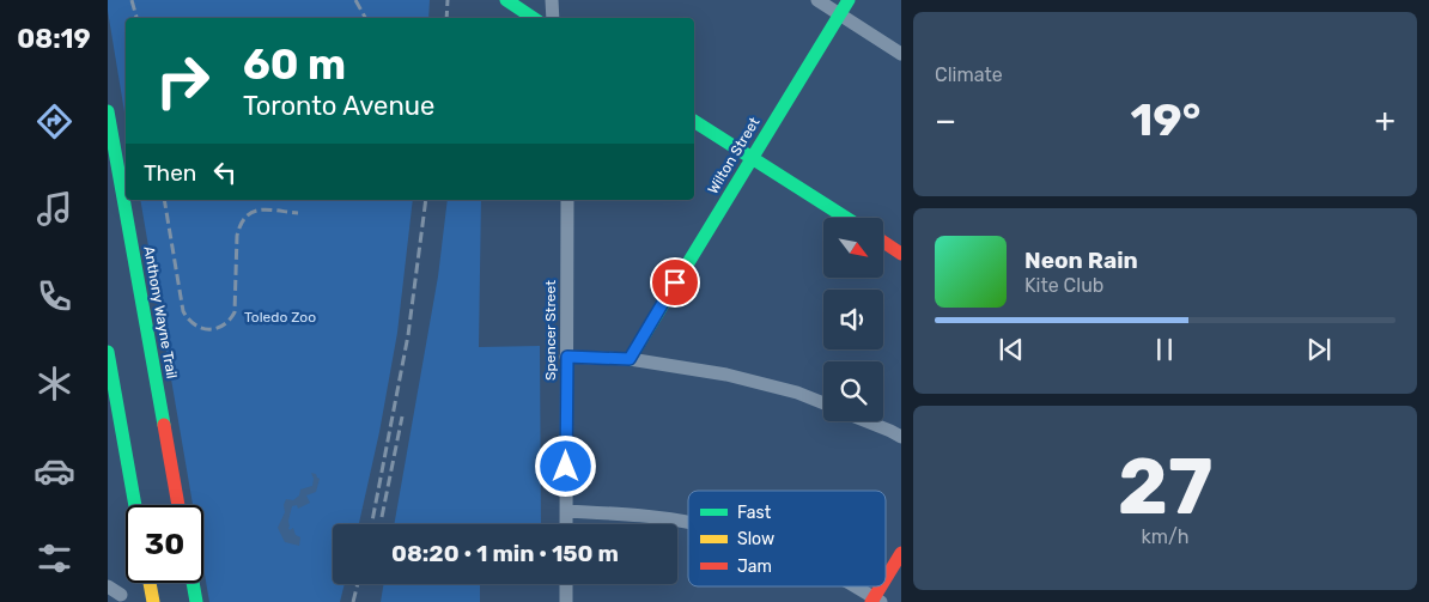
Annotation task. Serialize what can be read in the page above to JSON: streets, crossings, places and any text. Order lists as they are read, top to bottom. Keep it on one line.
{"streets":{"main road":["Wilton Street","Anthony Wayne Trail"],"street":["Spencer Street"]},"parks":["Toledo Zoo"],"legend":["Fast","Slow","Jam"],"north":"bottom right","page":{"tabs":"08:19","tile":["Climate",["27","km/h"]],"turn":["60 m","Toronto Avenue"],"heat":["−","19°","+"],"then":"Then","song":["Neon Rain","Kite Club"],"limit":"30","trip":"08:20 · 1 min · 150 m"}}
